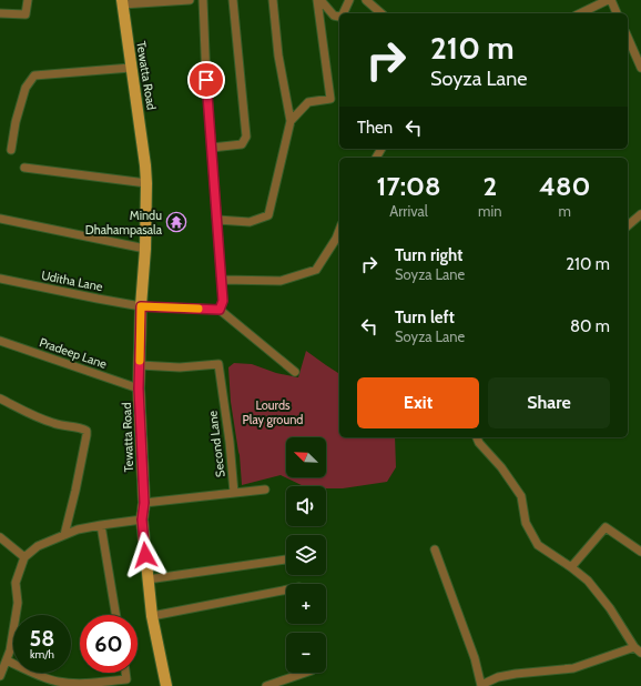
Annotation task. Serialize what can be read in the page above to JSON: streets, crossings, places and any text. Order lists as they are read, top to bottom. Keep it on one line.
{"streets":{"main road":["Tewatta Road"],"street":["Uditha Lane","Pradeep Lane","Second Lane"]},"crossings":[["Tewatta Road","Uditha Lane"],["Tewatta Road","Pradeep Lane"],["Tewatta Road","Second Lane"]],"parks":["Lourds Play ground"],"places":{"temple":["Mindu Dhahampasala"]},"north":"top left","page":{"turn":["210 m","Soyza Lane"],"then":"Then","eta":["17:08","Arrival","2","min","480","m"],"list":[{"name":"Turn right","note":"Soyza Lane","value":"210 m"},{"name":"Turn left","note":"Soyza Lane","value":"80 m"}],"buttons":["Exit","Share"],"map_buttons":["+","−"],"speed":"58 km/h","limit":"60"}}
